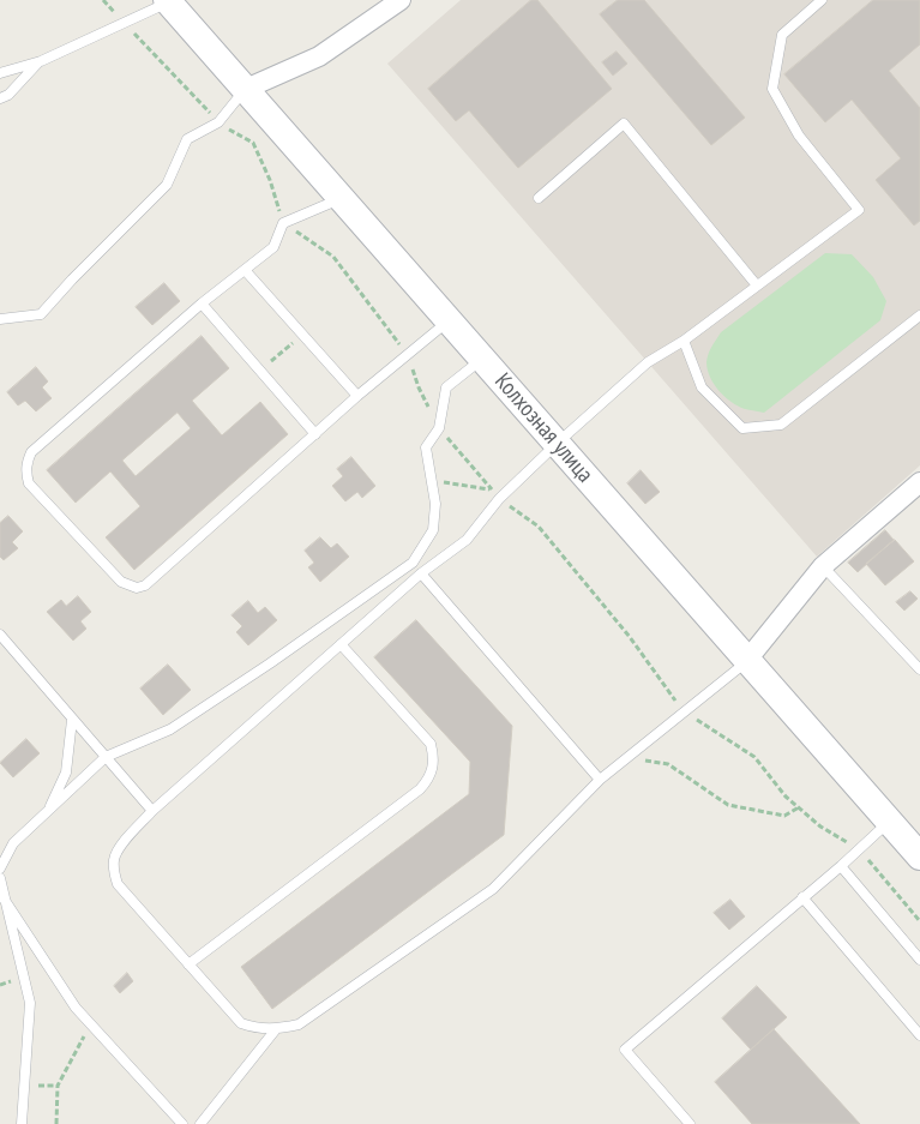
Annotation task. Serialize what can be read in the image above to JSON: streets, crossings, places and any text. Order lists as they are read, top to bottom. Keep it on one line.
{"streets":{"main road":["Колхозная улица"]}}
